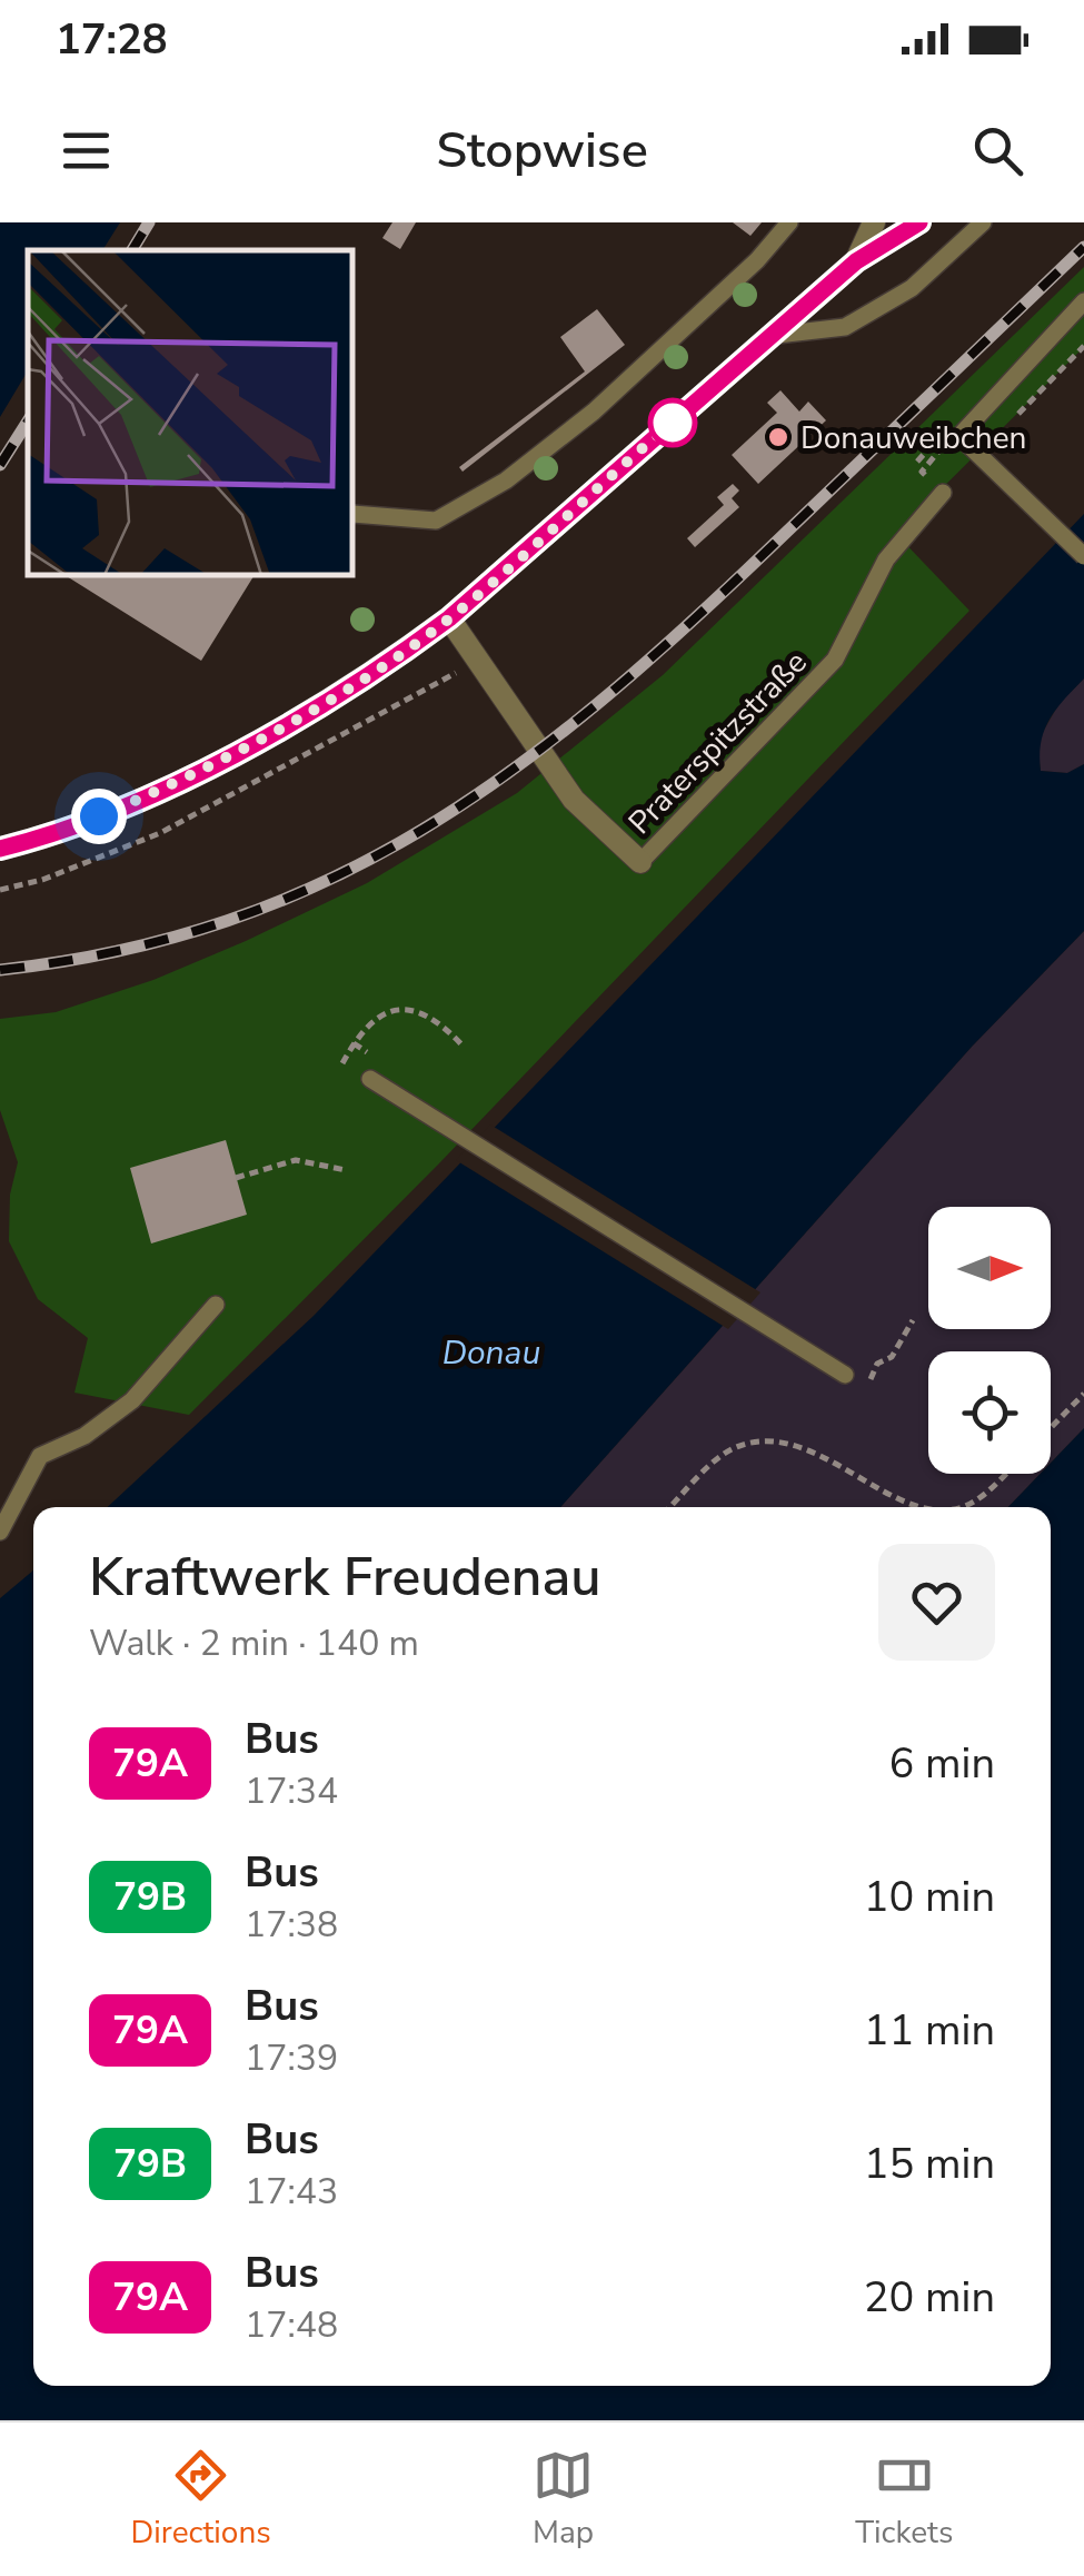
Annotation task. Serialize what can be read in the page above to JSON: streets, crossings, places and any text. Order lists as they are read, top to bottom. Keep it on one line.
{"streets":{"lane":["Praterspitzstraße"]},"water":["Donau"],"places":["Donauweibchen"],"lines":["bus line 79A"],"north":"right","page":{"status":"17:28","header":"Stopwise","heading":["Kraftwerk Freudenau","Walk · 2 min · 140 m"],"list":[{"mark":"79A","name":"Bus","note":"17:34","value":"6 min"},{"mark":"79B","name":"Bus","note":"17:38","value":"10 min"},{"mark":"79A","name":"Bus","note":"17:39","value":"11 min"},{"mark":"79B","name":"Bus","note":"17:43","value":"15 min"},{"mark":"79A","name":"Bus","note":"17:48","value":"20 min"}],"tabs":["Directions","Map","Tickets"]}}
